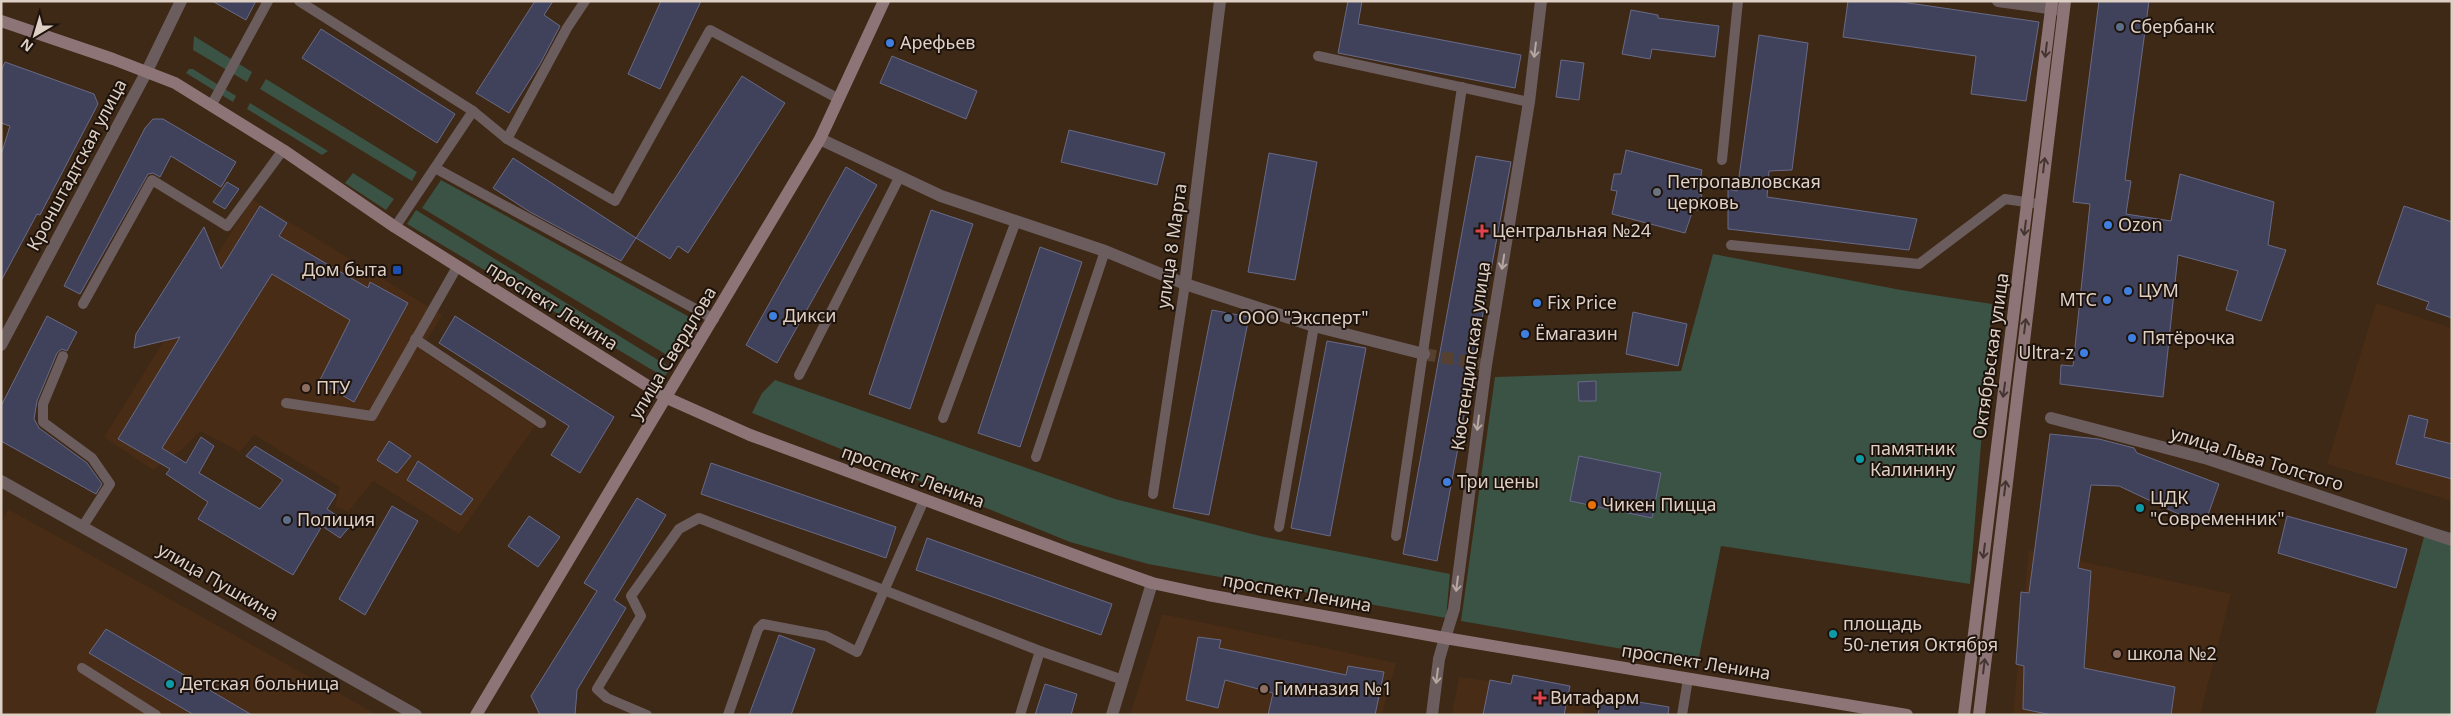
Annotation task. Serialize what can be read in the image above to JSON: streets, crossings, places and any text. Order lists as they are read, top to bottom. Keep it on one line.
{"streets":{"main road":["проспект Ленина","улица Свердлова","Октябрьская улица"],"street":["Кронштадтская улица","улица 8 Марта","Кюстендилская улица","улица Льва Толстого","улица Пушкина"]},"crossings":[["Кронштадтская улица","проспект Ленина"],["проспект Ленина","улица Свердлова"],["проспект Ленина","Кюстендилская улица"]],"one_way":["Кюстендилская улица"],"places":{"other":["Сбербанк","Арефьев","Петропавловская церковь","Ozon","ЦУМ","МТС","Fix Price","Дикси","ООО \"Эксперт\"","Ёмагазин","Пятёрочка","Ultra-z","ПТУ","памятник Калинину","Три цены","Чикен Пицца","ЦДК \"Современник\"","Полиция","площадь 50-летия Октября","школа №2","Детская больница","Гимназия №1"],"health":["Центральная №24","Витафарм"],"transit":["Дом быта"]},"north":"bottom left"}
